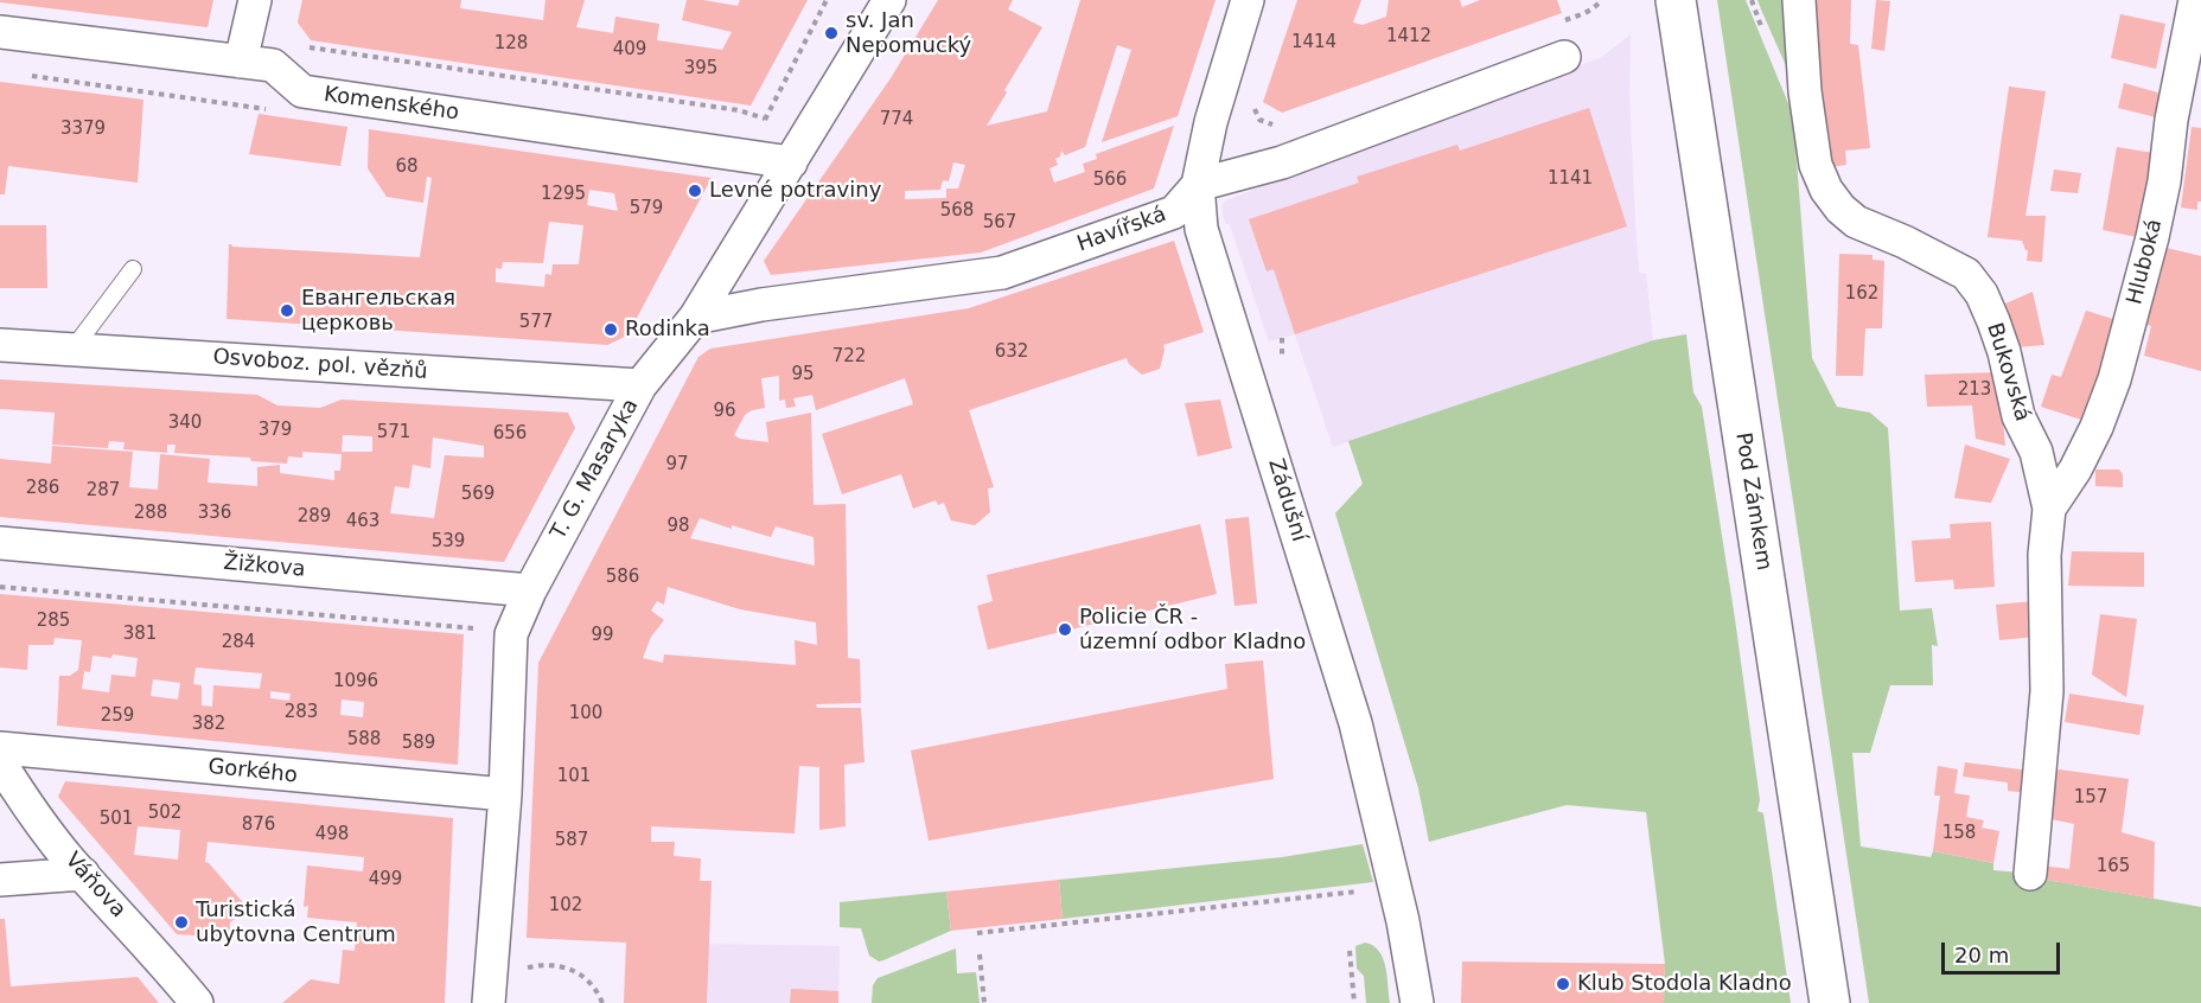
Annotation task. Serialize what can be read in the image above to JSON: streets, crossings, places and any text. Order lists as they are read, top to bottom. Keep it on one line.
{"streets":{"main road":["Pod Zámkem"],"street":["Komenského","Havířská","Hluboká","Osvoboz. pol. vězňů","Bukovská","T. G. Masaryka","Zádušní","Žižkova","Gorkého","Váňova"]},"crossings":[["Komenského","T. G. Masaryka"],["Havířská","T. G. Masaryka"],["Havířská","Zádušní"],["Hluboká","Bukovská"],["Osvoboz. pol. vězňů","T. G. Masaryka"],["T. G. Masaryka","Žižkova"],["T. G. Masaryka","Gorkého"]],"places":["sv. Jan Nepomucký","Levné potraviny","Евангельская церковь","Rodinka","Policie ČR - územní odbor Kladno","Turistická ubytovna Centrum","Klub Stodola Kladno"],"house_numbers":["1412","1414","128","409","395","774","3379","68","1141","566","1295","579","568","567","162","577","632","722","95","213","96","340","379","571","656","97","286","287","569","288","336","289","463","98","539","586","285","381","99","284","1096","283","100","259","382","588","589","101","157","502","501","876","158","498","587","165","499","102"],"scale_bar":"20 m"}
